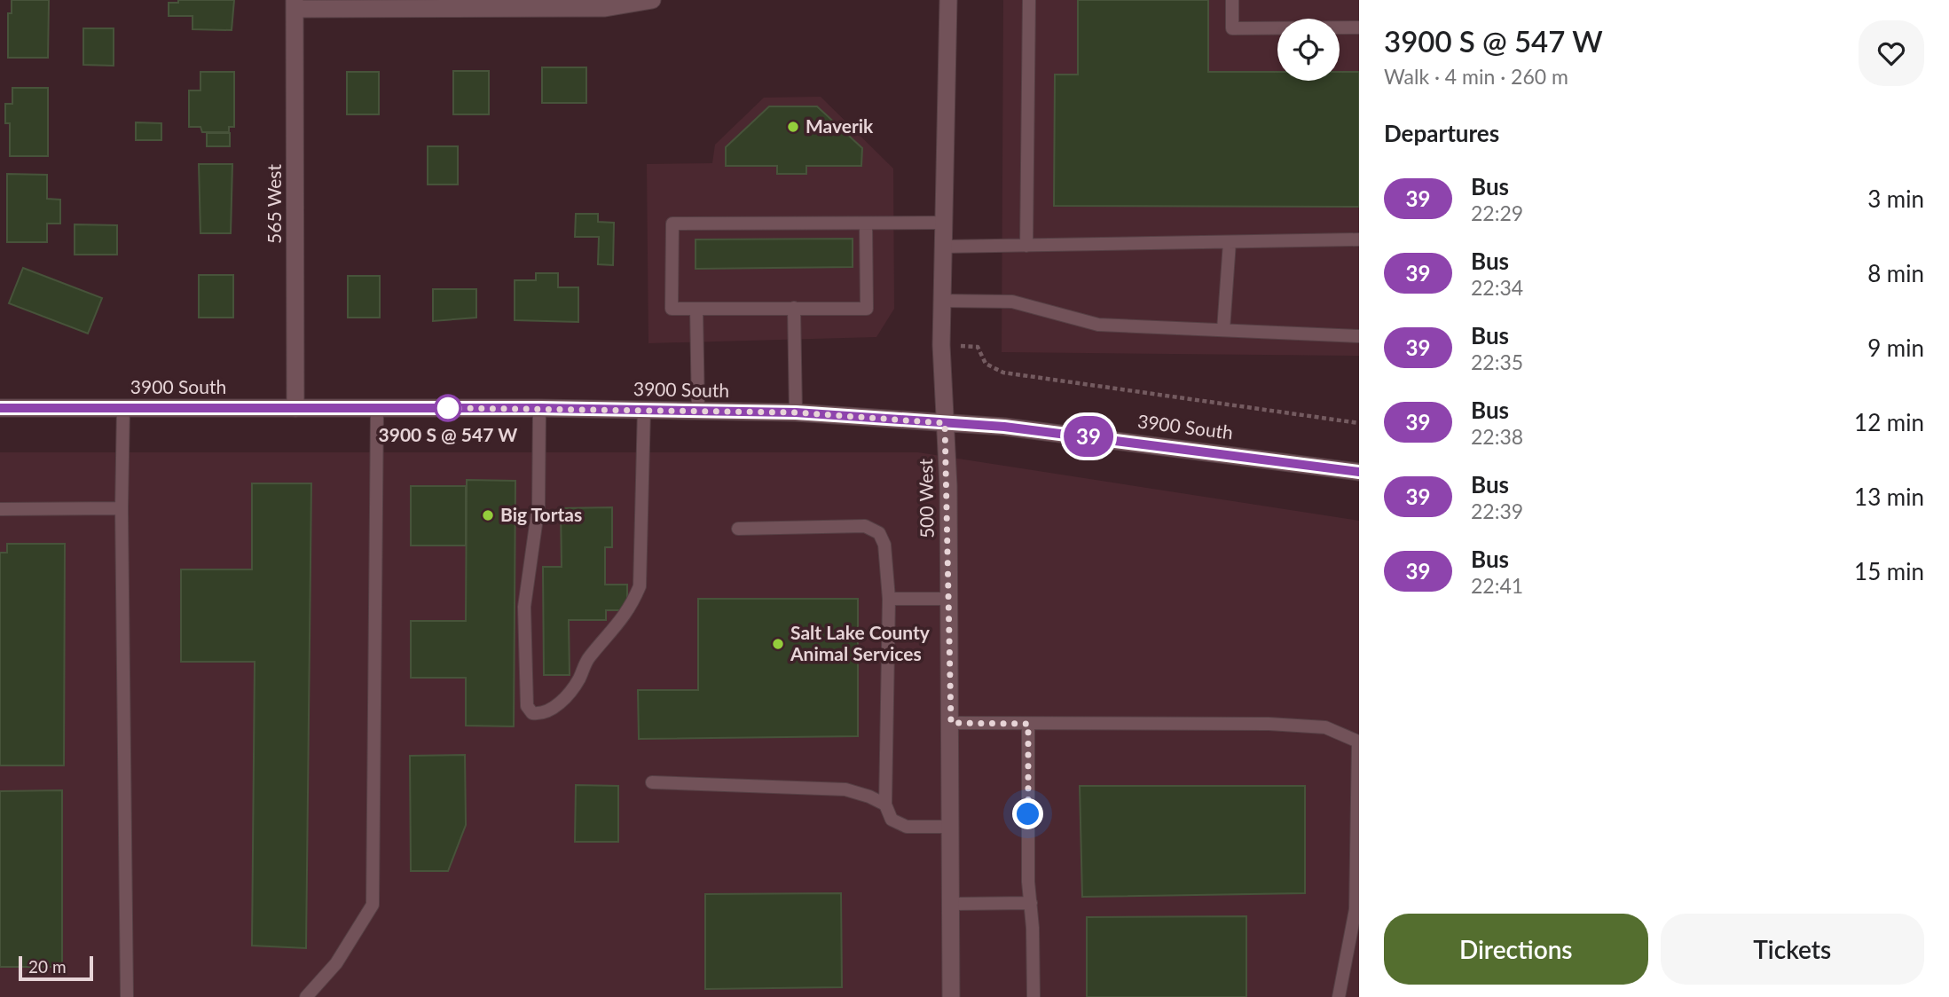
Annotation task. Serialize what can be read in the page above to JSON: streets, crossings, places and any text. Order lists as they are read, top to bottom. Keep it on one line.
{"streets":{"main road":["565 West","3900 South","500 West"]},"crossings":[["565 West","3900 South"],["3900 South","500 West"]],"places":["Maverik","3900 S @ 547 W","Big Tortas","Salt Lake County Animal Services"],"lines":["bus line 39"],"scale_bar":"20 m","page":{"on_map":"39","heading":[["3900 S @ 547 W","Walk · 4 min · 260 m"],"Departures"],"list":[{"mark":"39","name":"Bus","note":"22:29","value":"3 min"},{"mark":"39","name":"Bus","note":"22:34","value":"8 min"},{"mark":"39","name":"Bus","note":"22:35","value":"9 min"},{"mark":"39","name":"Bus","note":"22:38","value":"12 min"},{"mark":"39","name":"Bus","note":"22:39","value":"13 min"},{"mark":"39","name":"Bus","note":"22:41","value":"15 min"}],"buttons":["Directions","Tickets"],"scale":"20 m"}}
